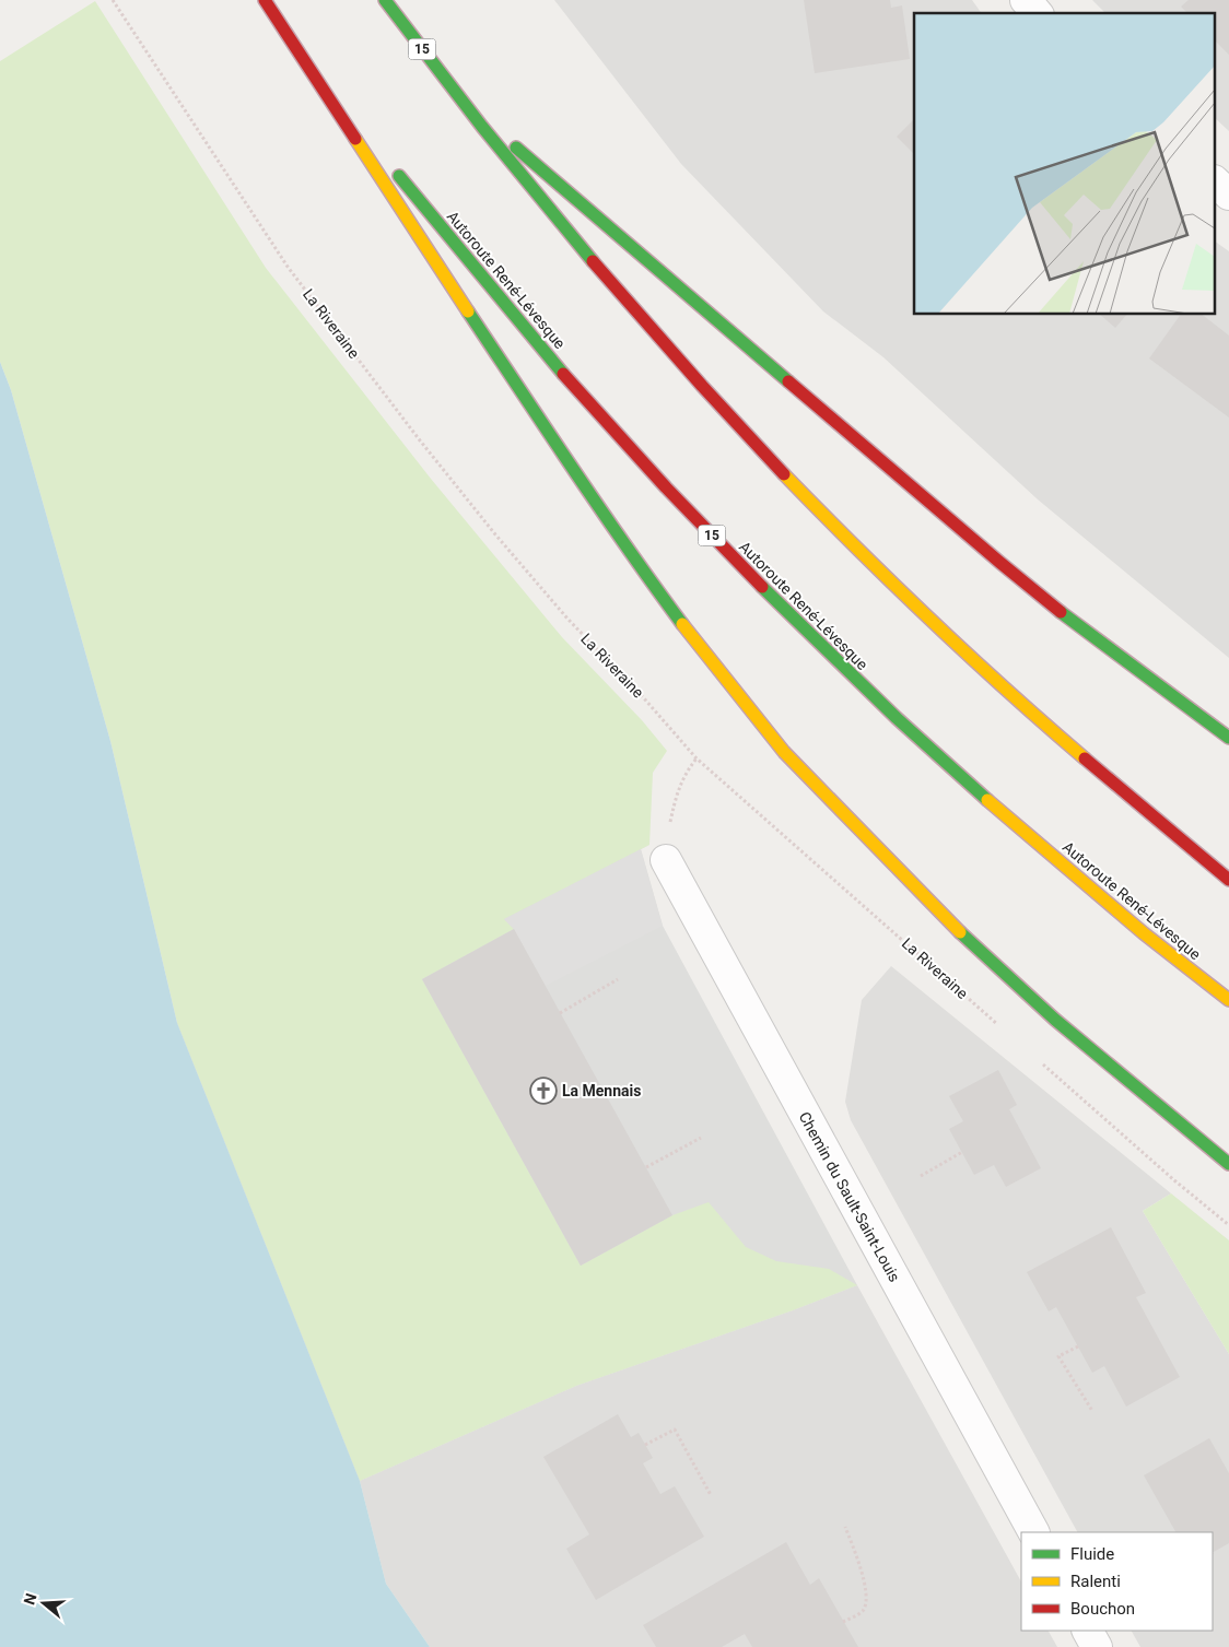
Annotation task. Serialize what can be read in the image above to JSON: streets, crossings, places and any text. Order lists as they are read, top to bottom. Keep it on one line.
{"streets":{"highway":["15","Autoroute René-Lévesque"],"street":["Chemin du Sault-Saint-Louis"],"path":["La Riveraine"]},"places":{"church":["La Mennais"]},"legend":["Fluide","Ralenti","Bouchon"],"north":"left"}
